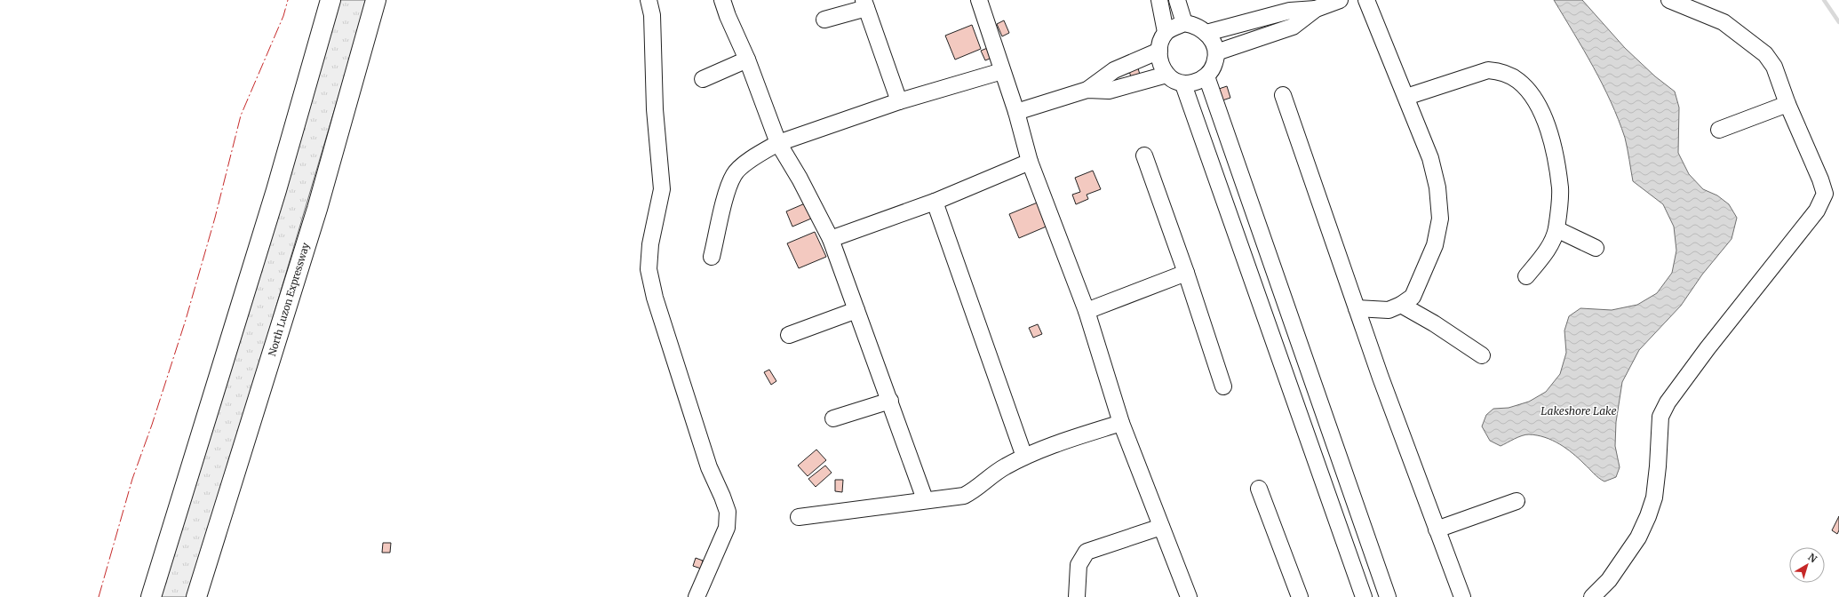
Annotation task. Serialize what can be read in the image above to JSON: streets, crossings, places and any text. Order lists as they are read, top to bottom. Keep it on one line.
{"streets":{"highway":["North Luzon Expressway"]},"water":["Lakeshore Lake"],"north":"top right"}
